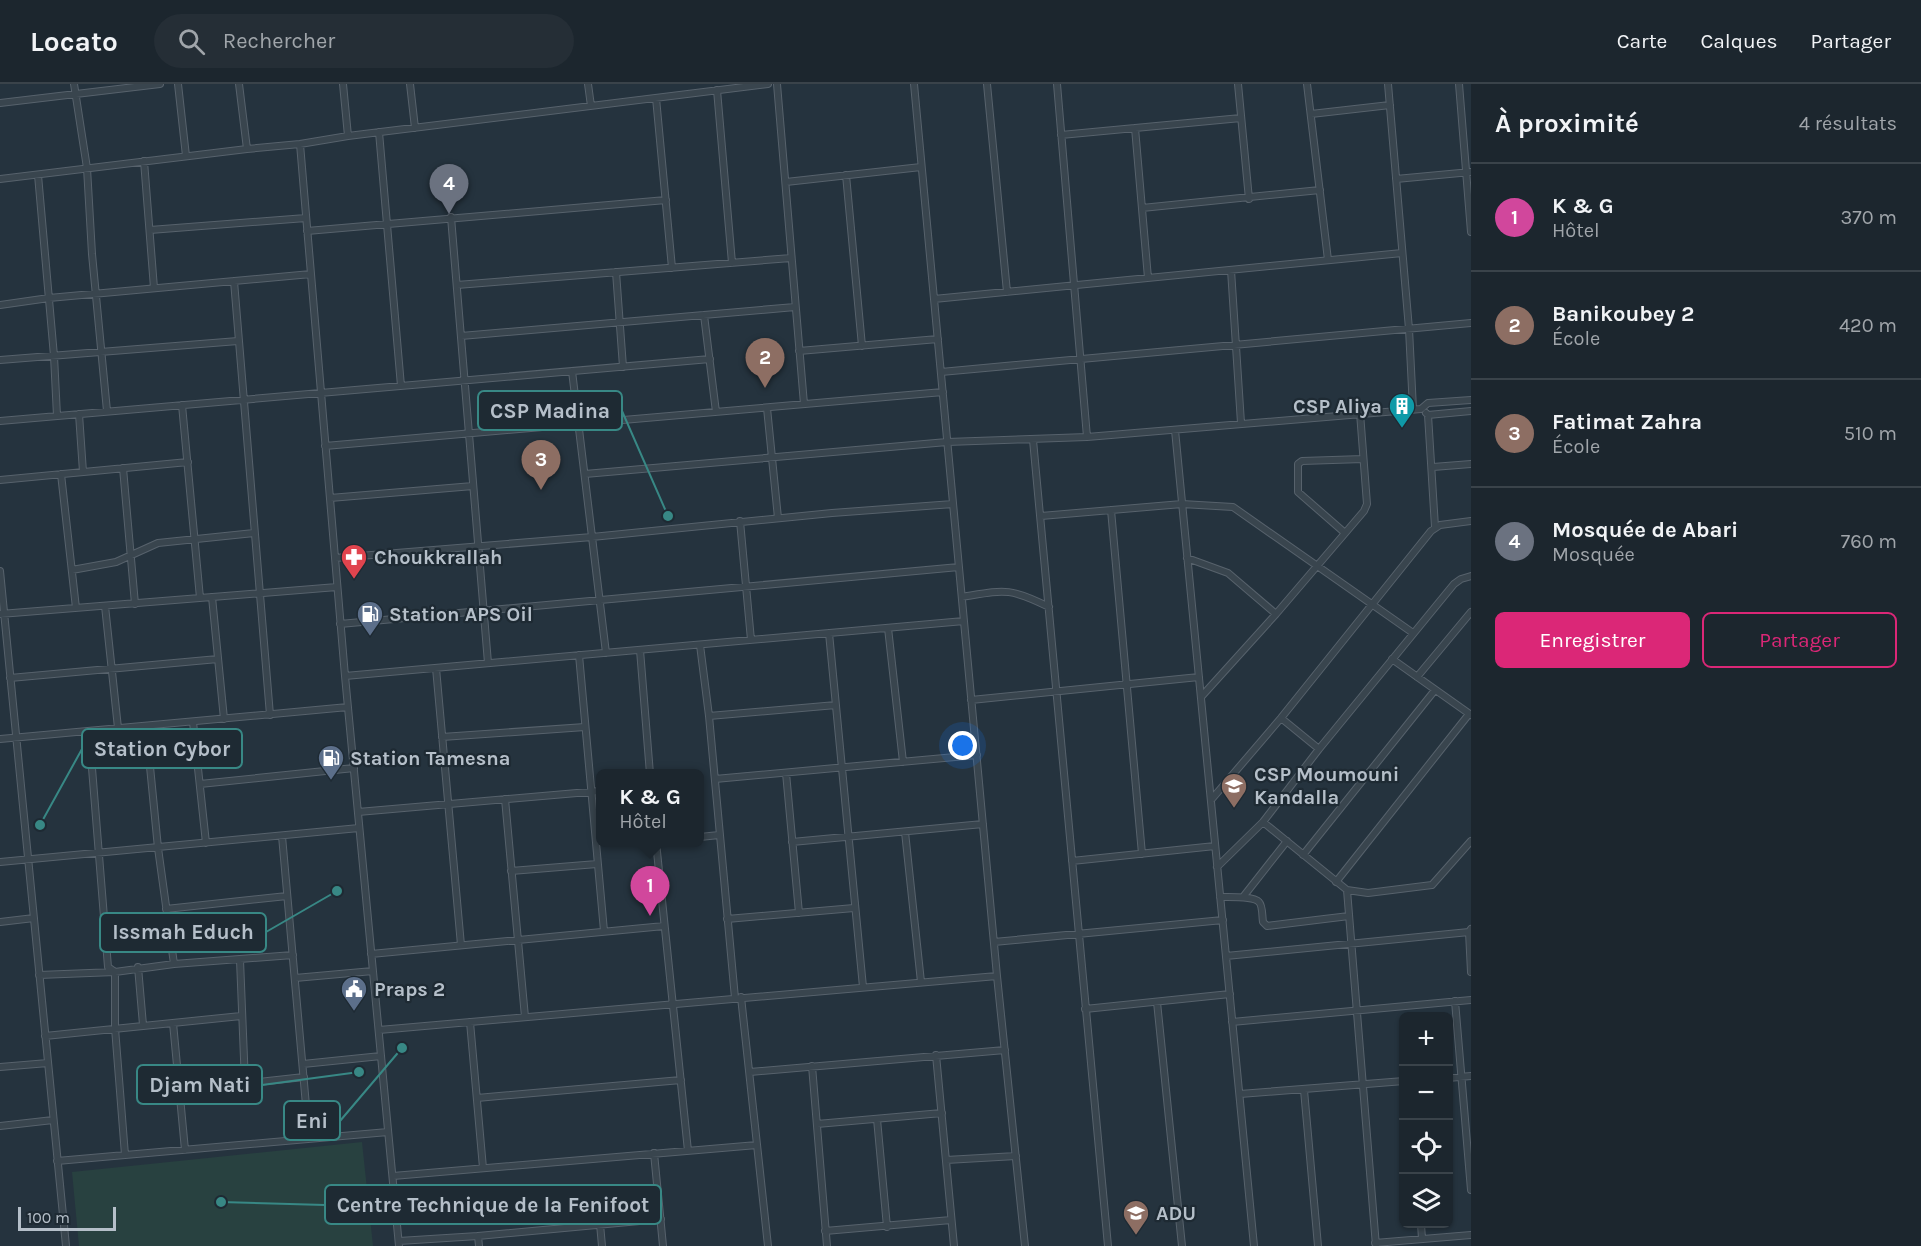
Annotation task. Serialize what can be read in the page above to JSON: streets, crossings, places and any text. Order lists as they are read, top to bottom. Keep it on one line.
{"places":{"building":["CSP Aliya"],"other":["CSP Madina","Station Cybor","Issmah Educh","Eni","Djam Nati","Centre Technique de la Fenifoot"],"pharmacy":["Choukkrallah"],"fuel station":["Station APS Oil","Station Tamesna"],"school or university":["CSP Moumouni Kandalla","ADU"],"public building":["Praps 2"]},"scale_bar":"100 m","page":{"header":"Locato","search":"Rechercher","nav":["Carte","Calques","Partager"],"heading":["À proximité","4 résultats"],"list":[{"mark":"1","name":"K & G","note":"Hôtel","value":"370 m"},{"mark":"2","name":"Banikoubey 2","note":"École","value":"420 m"},{"mark":"3","name":"Fatimat Zahra","note":"École","value":"510 m"},{"mark":"4","name":"Mosquée de Abari","note":"Mosquée","value":"760 m"}],"pins":["4","2","3","1"],"buttons":["Enregistrer","Partager"],"popup":["K & G","Hôtel"],"map_buttons":["+","−"],"scale":"100 m"}}
